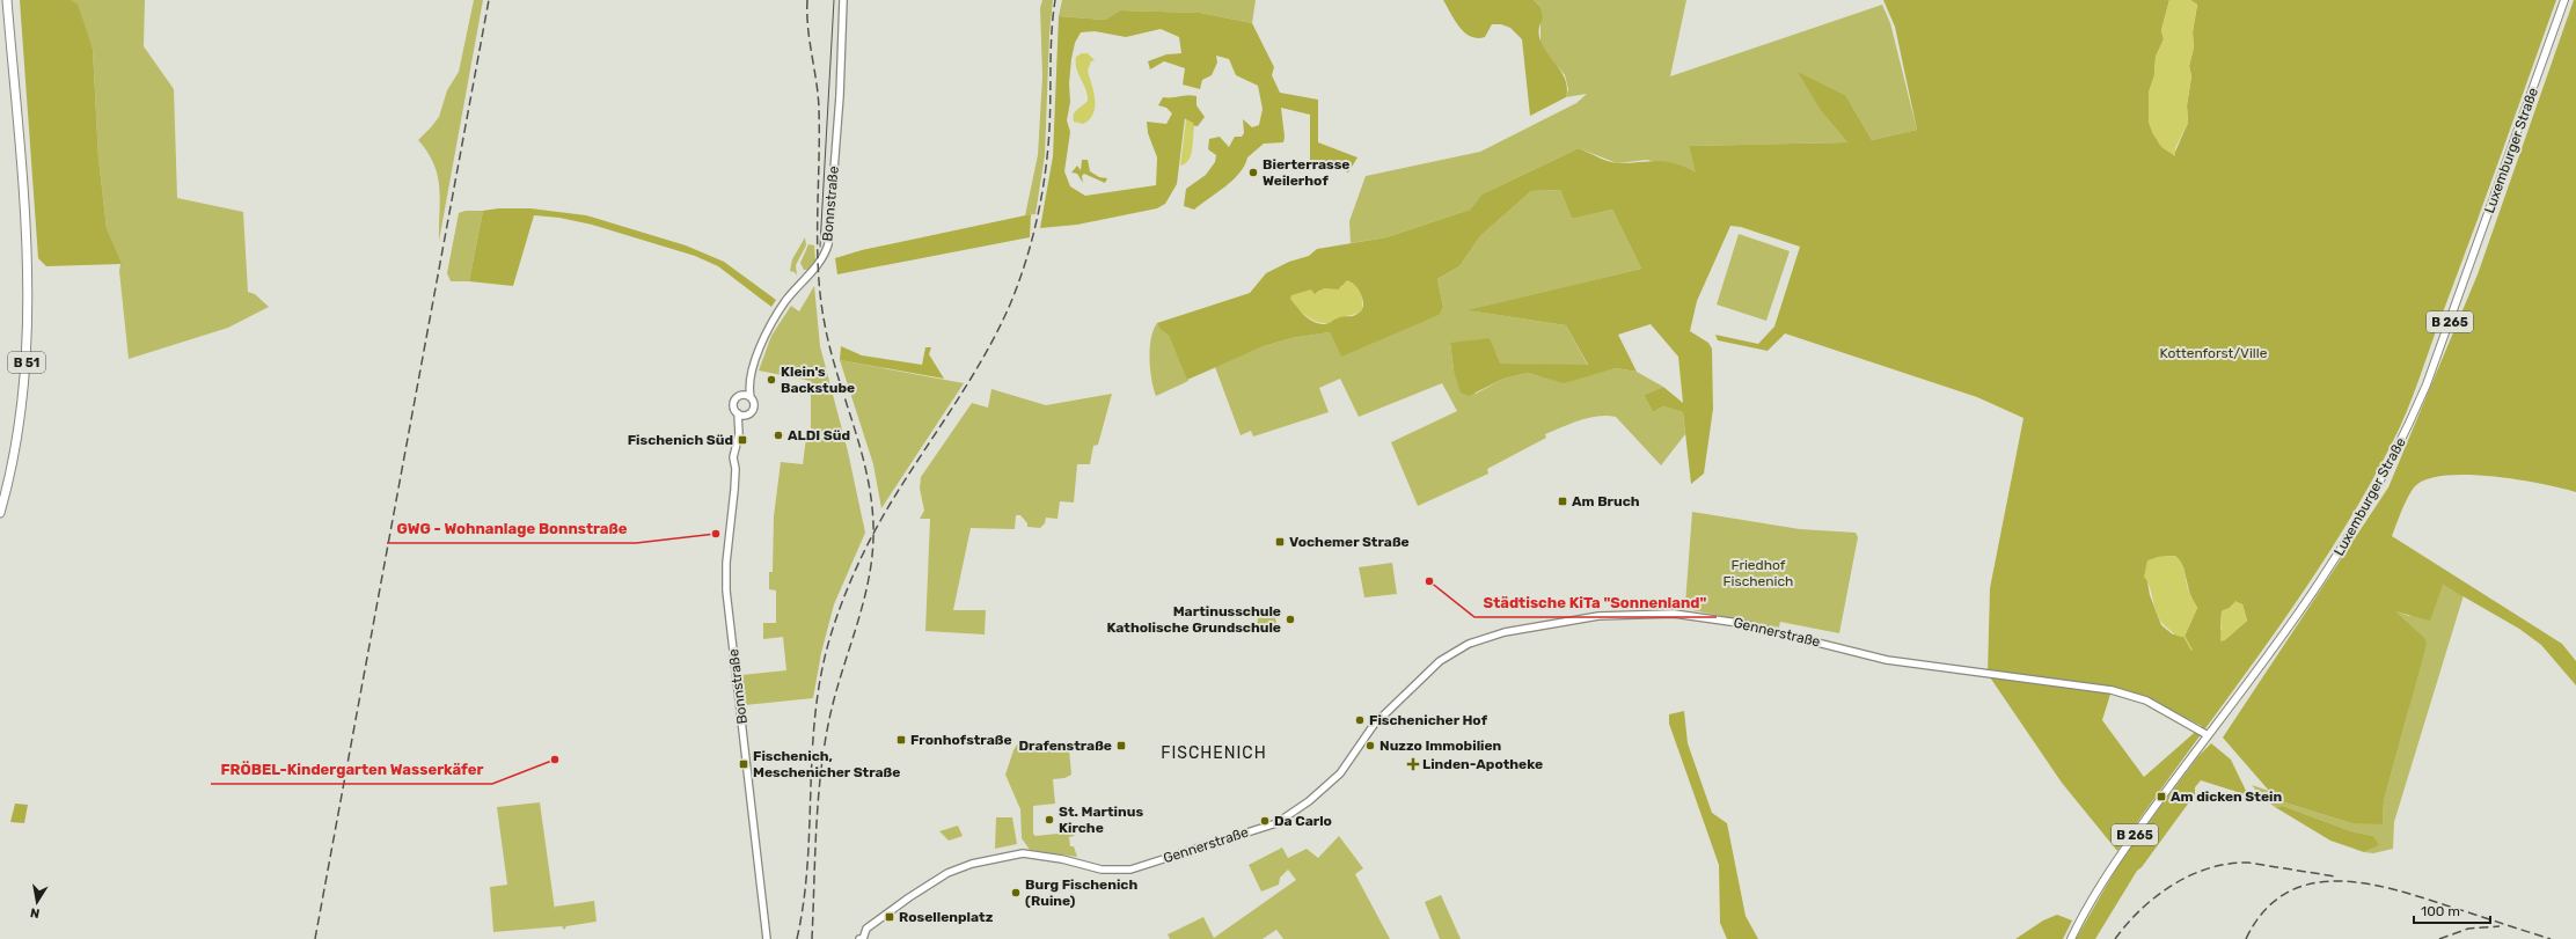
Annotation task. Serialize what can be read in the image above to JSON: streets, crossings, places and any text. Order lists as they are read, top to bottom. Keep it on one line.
{"streets":{"highway":["B 51"],"main road":["Luxemburger Straße","B 265"],"street":["Bonnstraße","Gennerstraße"]},"crossings":[["Luxemburger Straße","Gennerstraße"]],"districts":["FISCHENICH"],"parks":["Kottenforst/Ville","Friedhof Fischenich"],"places":{"other":["Bierterrasse Weilerhof","Klein's Backstube","ALDI Süd","GWG - Wohnanlage Bonnstraße","Städtische KiTa \"Sonnenland\"","Martinusschule Katholische Grundschule","Fischenicher Hof","Nuzzo Immobilien","FRÖBEL-Kindergarten Wasserkäfer","St. Martinus Kirche","Da Carlo","Burg Fischenich (Ruine)"],"transit":["Fischenich Süd","Am Bruch","Vochemer Straße","Fronhofstraße","Drafenstraße","Fischenich, Meschenicher Straße","Am dicken Stein","Rosellenplatz"],"health":["Linden-Apotheke"]},"scale_bar":"100 m","north":"bottom"}
